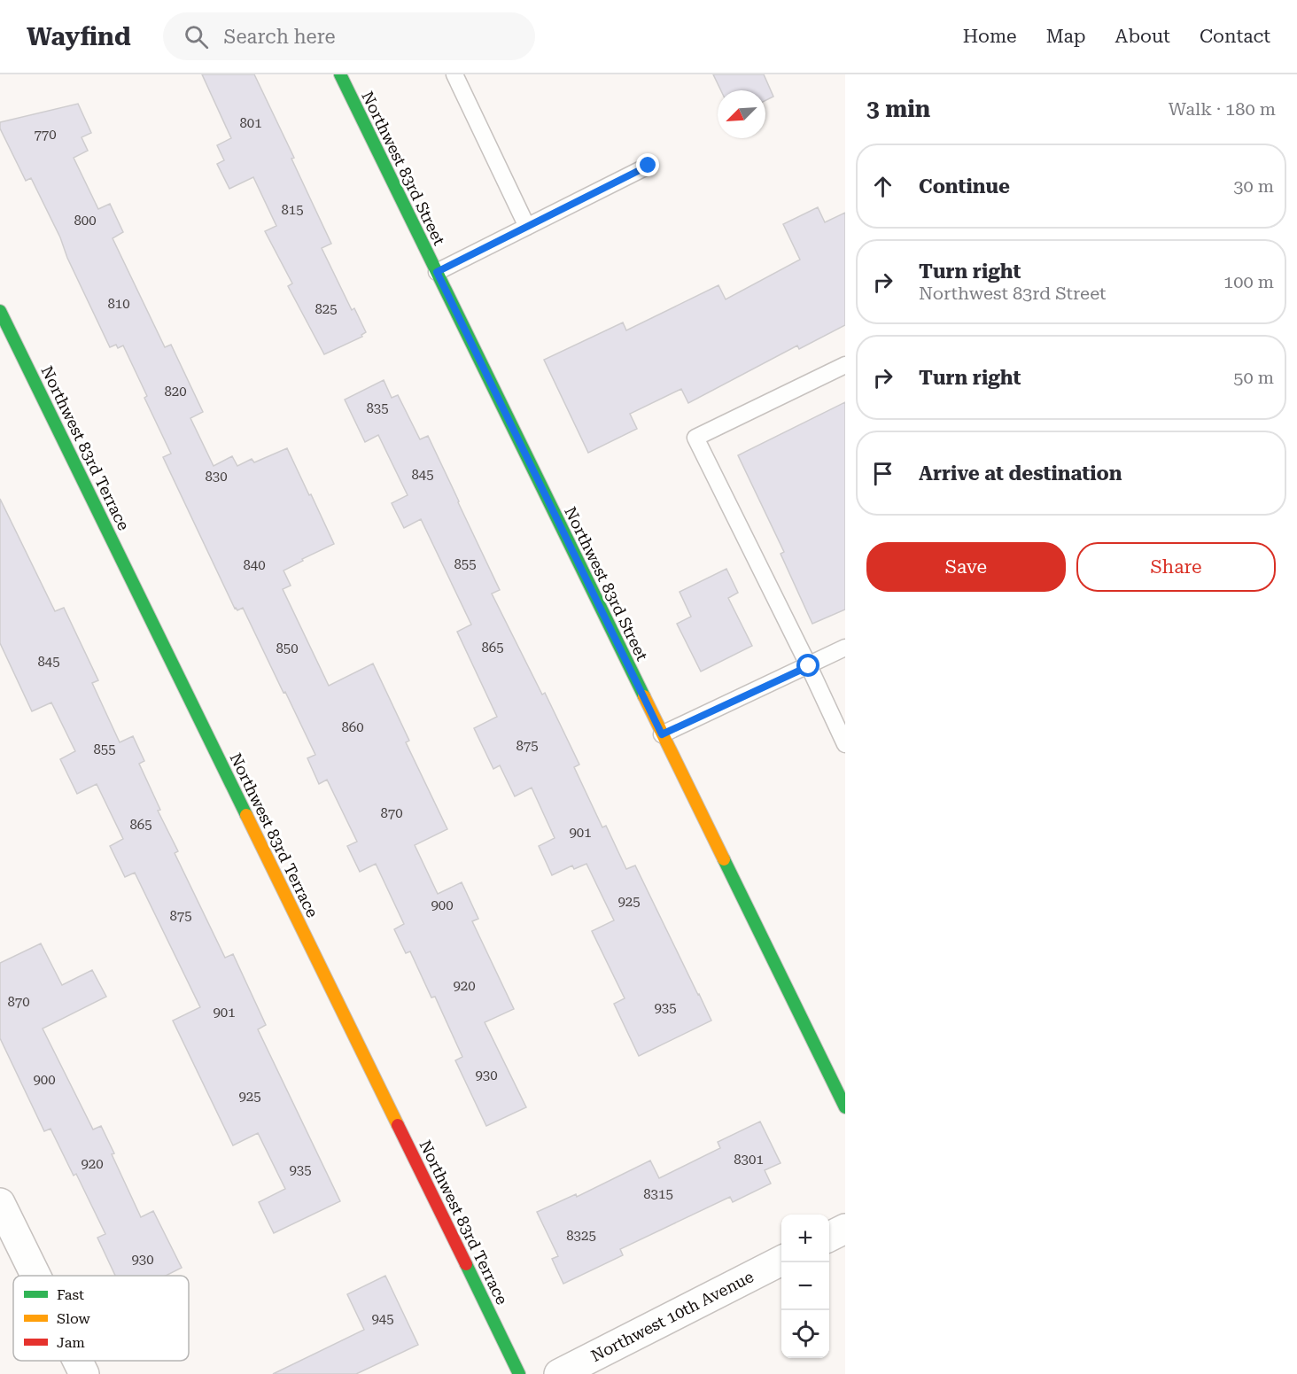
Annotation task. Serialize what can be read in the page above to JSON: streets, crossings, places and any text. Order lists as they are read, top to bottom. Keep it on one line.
{"streets":{"street":["Northwest 83rd Street","Northwest 83rd Terrace","Northwest 10th Avenue"]},"house_numbers":["801","770","815","800","810","825","820","835","845","830","855","840","865","850","845","860","875","855","870","865","901","925","900","875","920","870","935","901","930","900","925","8301","920","935","8315","8325","930","945"],"legend":["Fast","Slow","Jam"],"north":"bottom left","page":{"header":"Wayfind","search":"Search here","nav":["Home","Map","About","Contact"],"heading":["3 min","Walk · 180 m"],"list":[["Continue","30 m"],["Turn right","Northwest 83rd Street","100 m"],["Turn right","50 m"],"Arrive at destination"],"buttons":["Save","Share"],"map_buttons":["+","−"]}}
